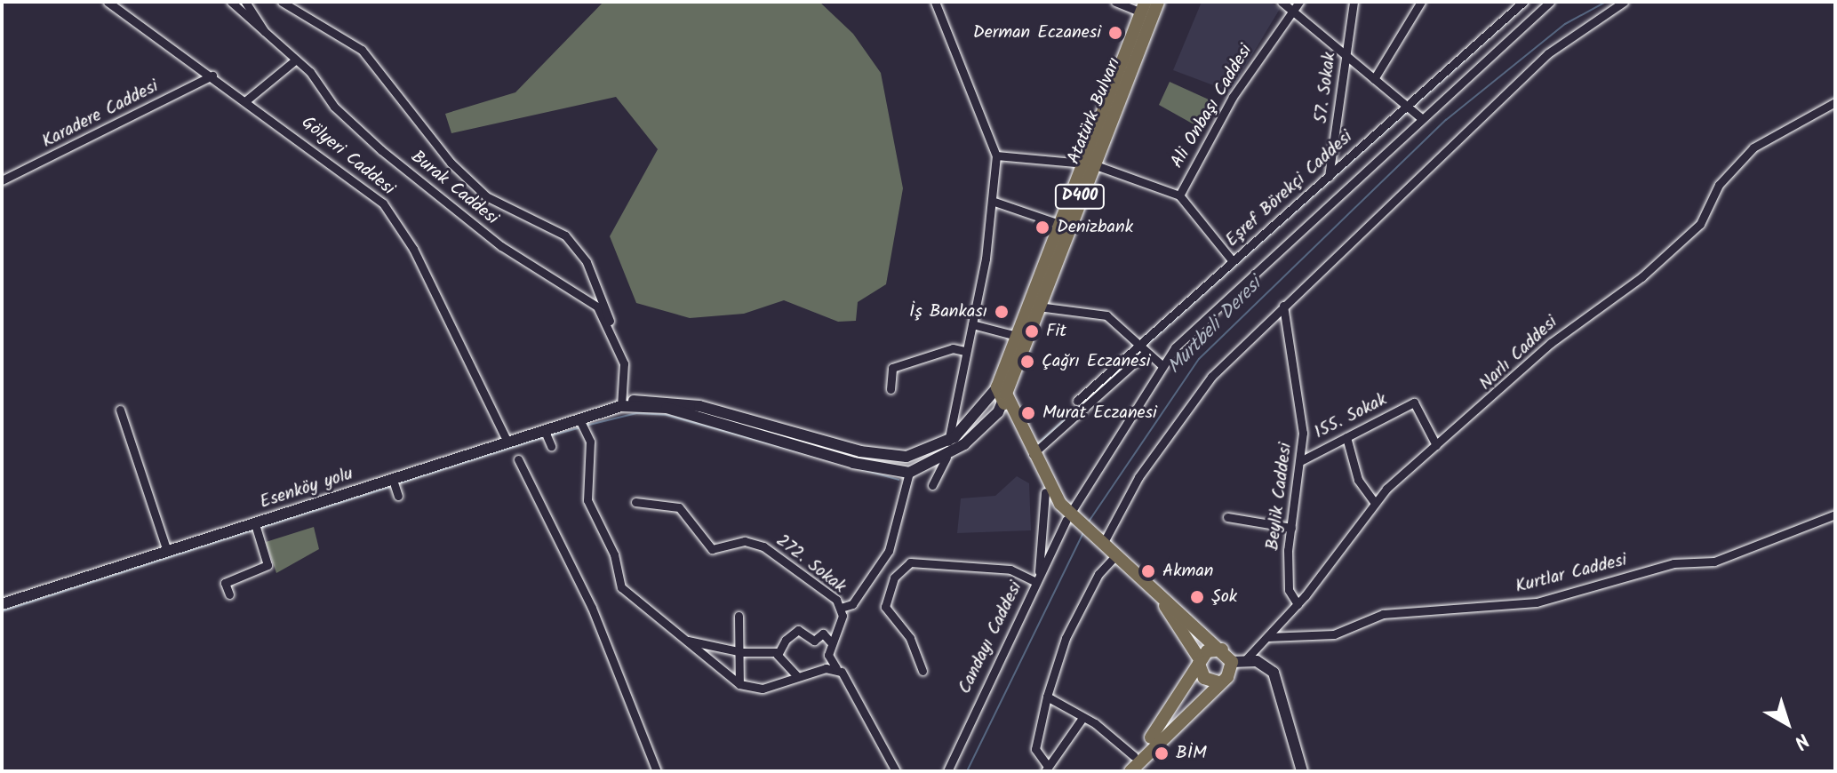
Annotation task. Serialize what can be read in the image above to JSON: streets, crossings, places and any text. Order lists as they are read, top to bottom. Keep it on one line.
{"streets":{"main road":["Atatürk Bulvarı","D400"],"street":["57. Sokak","Ali Onbaşı Caddesi","Karadere Caddesi","Gölyeri Caddesi","Burak Caddesi","Eşref Börekçi Caddesi","Narlı Caddesi","155. Sokak","Esenköy yolu","Beylik Caddesi","272. Sokak","Kurtlar Caddesi","Candayı Caddesi"]},"crossings":[["57. Sokak","Eşref Börekçi Caddesi"],["Ali Onbaşı Caddesi","Eşref Börekçi Caddesi"],["Karadere Caddesi","Gölyeri Caddesi"],["Gölyeri Caddesi","Esenköy yolu"],["Burak Caddesi","Esenköy yolu"],["Eşref Börekçi Caddesi","Candayı Caddesi"],["Narlı Caddesi","155. Sokak"],["Narlı Caddesi","Beylik Caddesi"],["Narlı Caddesi","Kurtlar Caddesi"],["155. Sokak","Beylik Caddesi"]],"water":["Murtbeli Deresi"],"places":["Derman Eczanesi","Denizbank","İş Bankası","Fit","Çağrı Eczanesi","Murat Eczanesi","Akman","Şok","BİM"],"north":"bottom right"}
